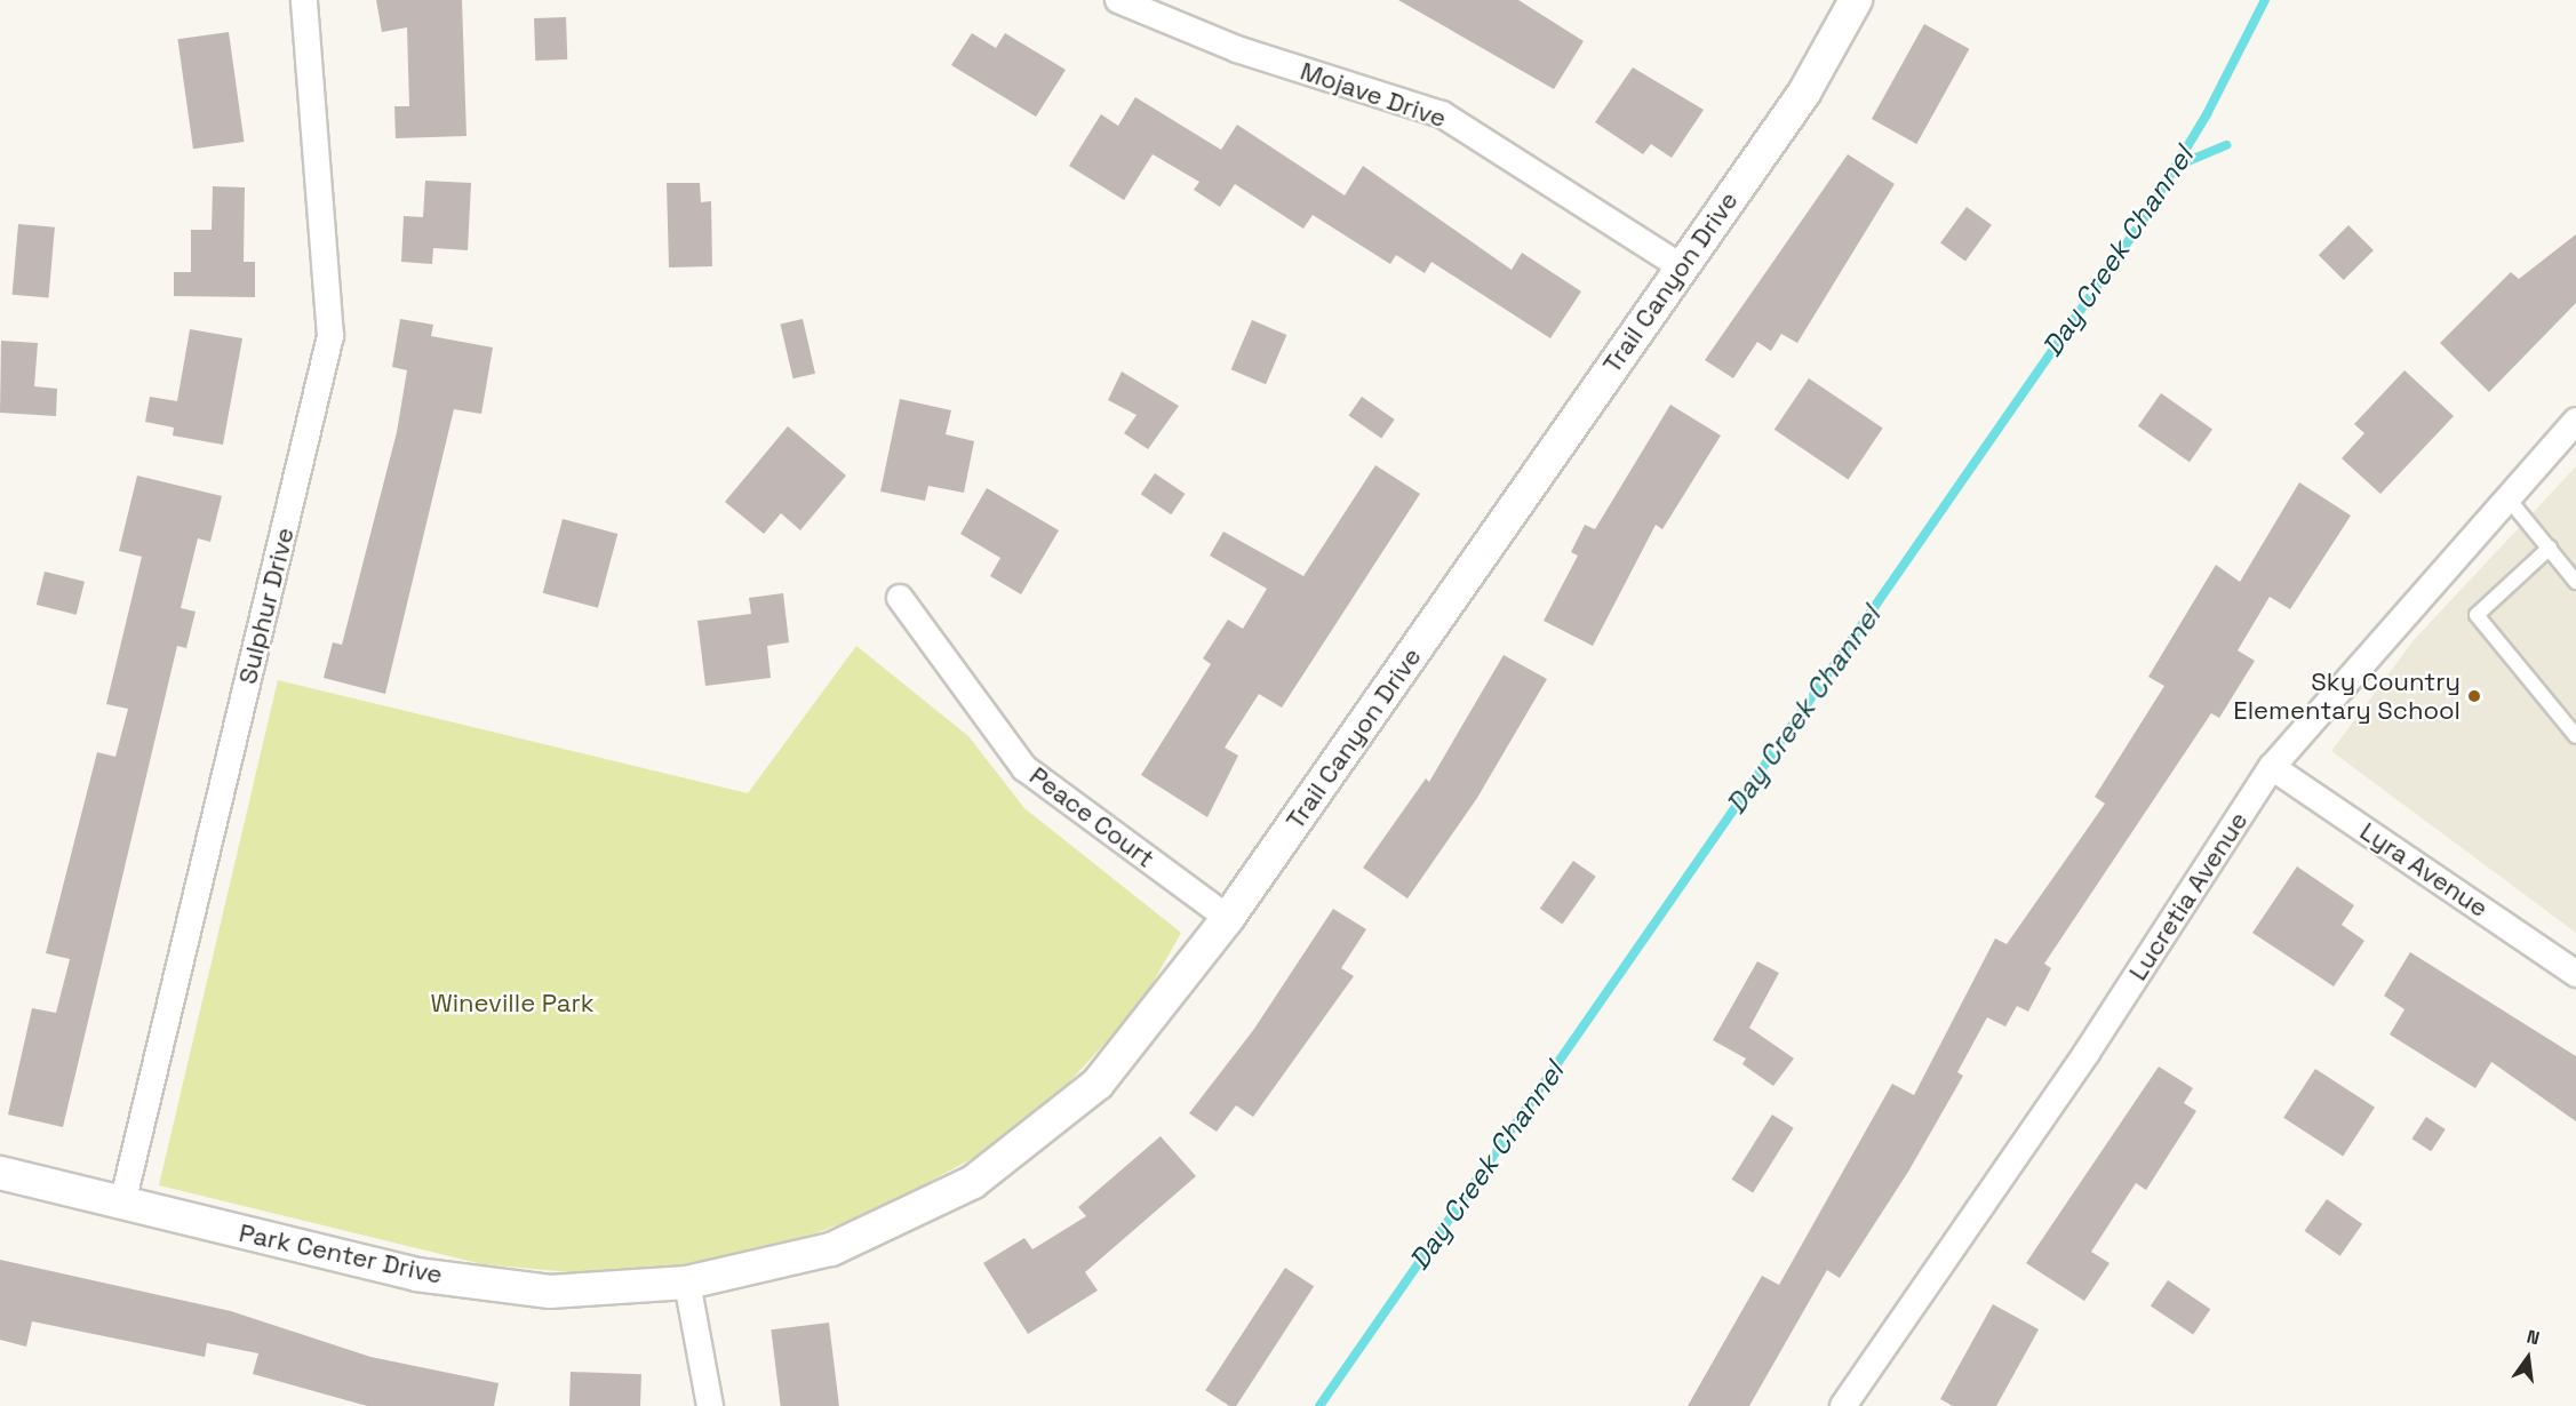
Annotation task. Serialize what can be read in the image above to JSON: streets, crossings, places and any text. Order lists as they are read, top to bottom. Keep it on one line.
{"streets":{"street":["Mojave Drive","Trail Canyon Drive","Sulphur Drive","Peace Court","Lyra Avenue","Lucretia Avenue","Park Center Drive"]},"crossings":[["Mojave Drive","Trail Canyon Drive"],["Trail Canyon Drive","Peace Court"],["Trail Canyon Drive","Park Center Drive"],["Sulphur Drive","Park Center Drive"],["Lyra Avenue","Lucretia Avenue"]],"water":["Day Creek Channel"],"parks":["Wineville Park"],"places":["Sky Country Elementary School"],"north":"top"}
